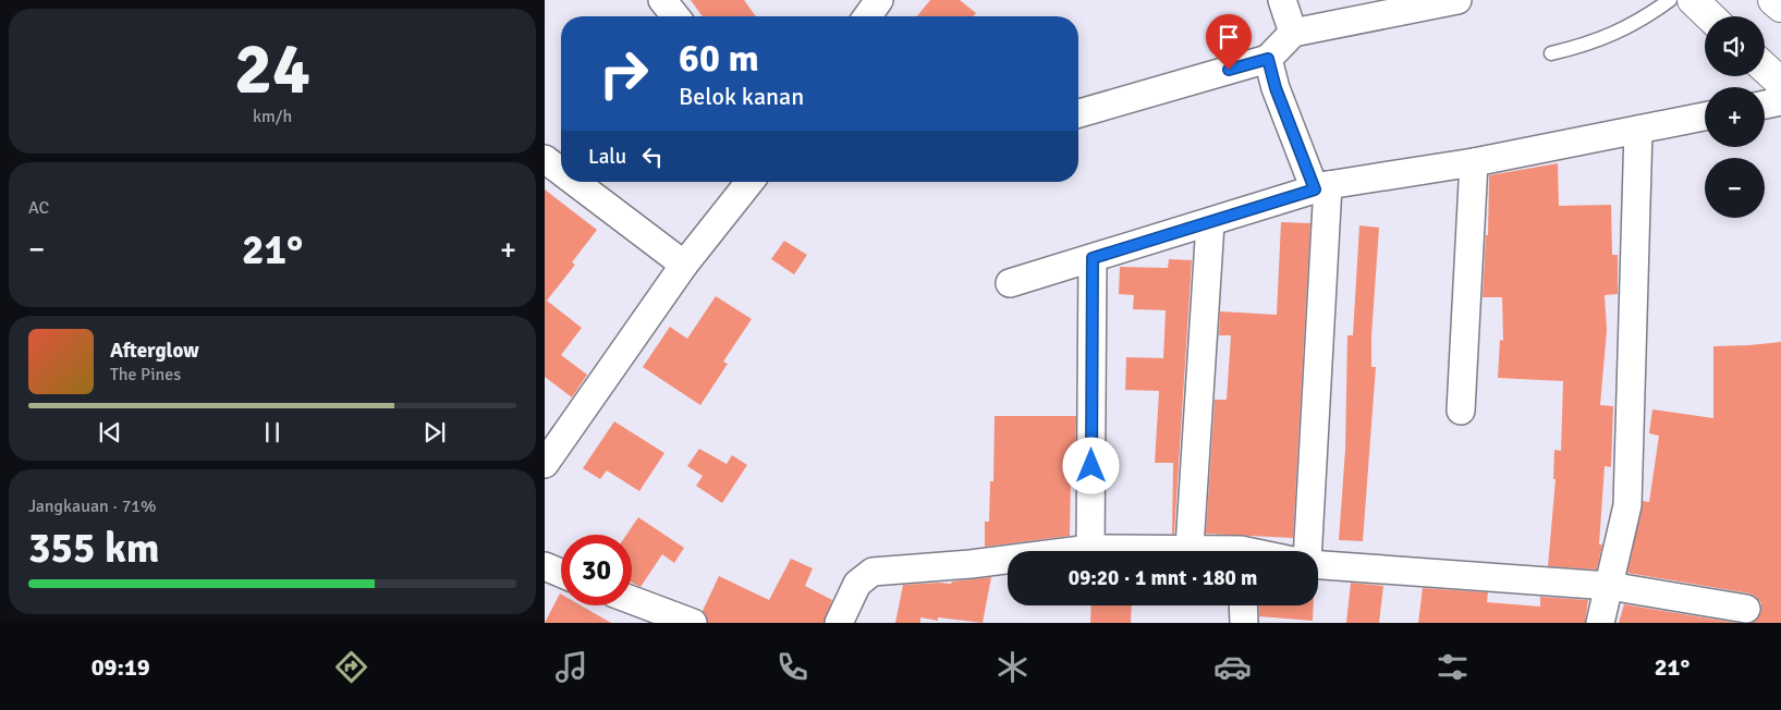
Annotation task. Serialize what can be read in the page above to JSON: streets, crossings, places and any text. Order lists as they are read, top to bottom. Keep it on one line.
{"page":{"tile":[["24","km/h"],"AC",["Jangkauan · 71%","355 km"]],"map_buttons":["+","−"],"turn":["60 m","Belok kanan"],"then":"Lalu","heat":["−","21°","+"],"song":["Afterglow","The Pines"],"limit":"30","trip":"09:20 · 1 mnt · 180 m","tabs":["09:19","21°"]}}
